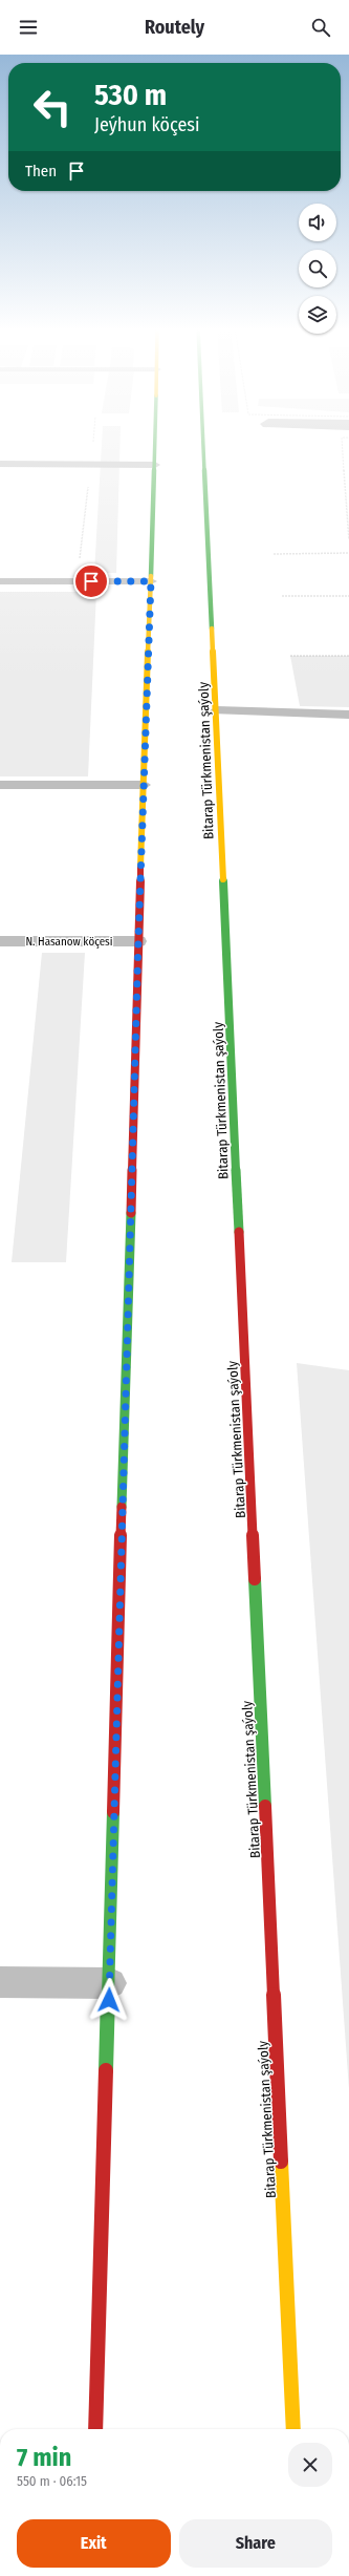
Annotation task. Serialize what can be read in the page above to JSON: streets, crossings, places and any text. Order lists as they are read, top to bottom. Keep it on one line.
{"streets":{"main road":["Bitarap Türkmenistan şaýoly"],"street":["N. Hasanow köçesi"]},"page":{"header":"Routely","turn":["530 m","Jeýhun köçesi"],"then":"Then","heading":["7 min","550 m · 06:15"],"buttons":["Exit","Share"]}}
